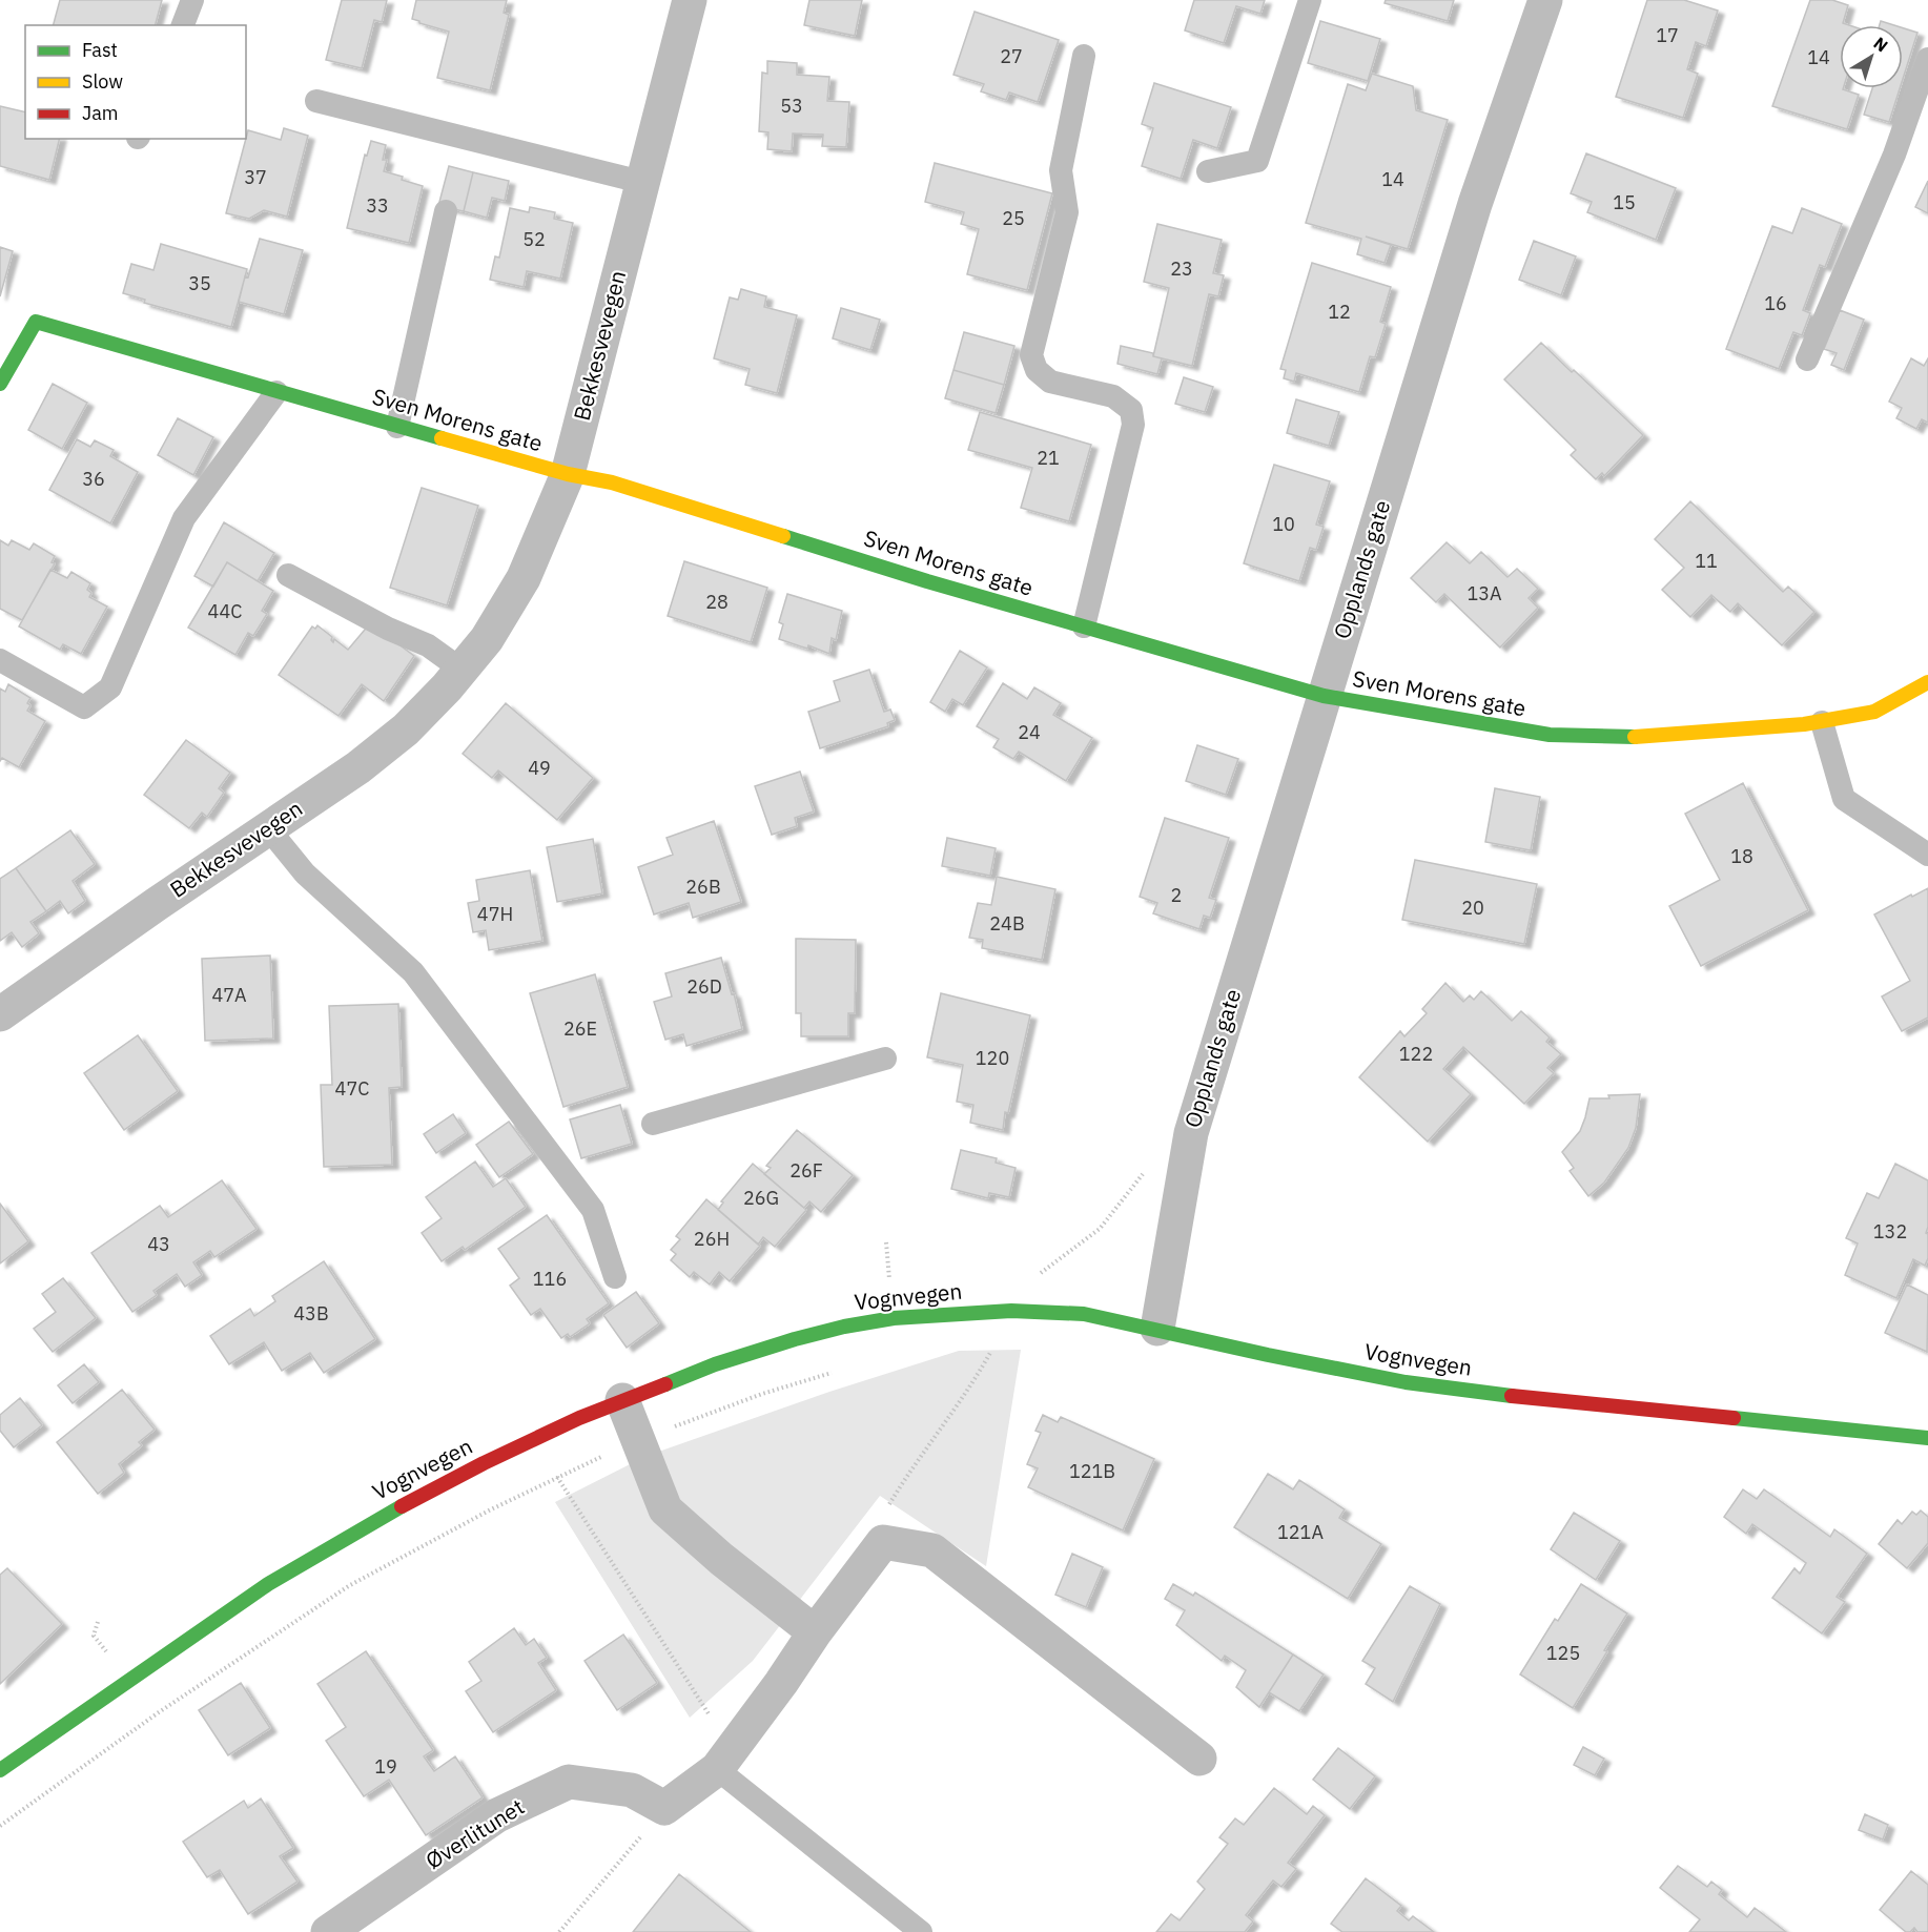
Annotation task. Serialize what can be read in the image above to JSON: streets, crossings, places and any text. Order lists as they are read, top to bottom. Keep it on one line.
{"streets":{"street":["Bekkesvevegen","Sven Morens gate","Opplands gate","Vognvegen","Øverlitunet"]},"crossings":[["Bekkesvevegen","Sven Morens gate"],["Sven Morens gate","Opplands gate"],["Opplands gate","Vognvegen"]],"house_numbers":["17","27","14","53","37","14","15","33","25","52","23","35","16","12","21","36","10","11","13A","28","44C","24","49","18","26B","2","20","47H","24B","26D","47A","26E","122","120","47C","26F","26G","132","26H","43","116","43B","121B","121A","125","19"],"legend":["Fast","Slow","Jam"],"north":"top right"}
